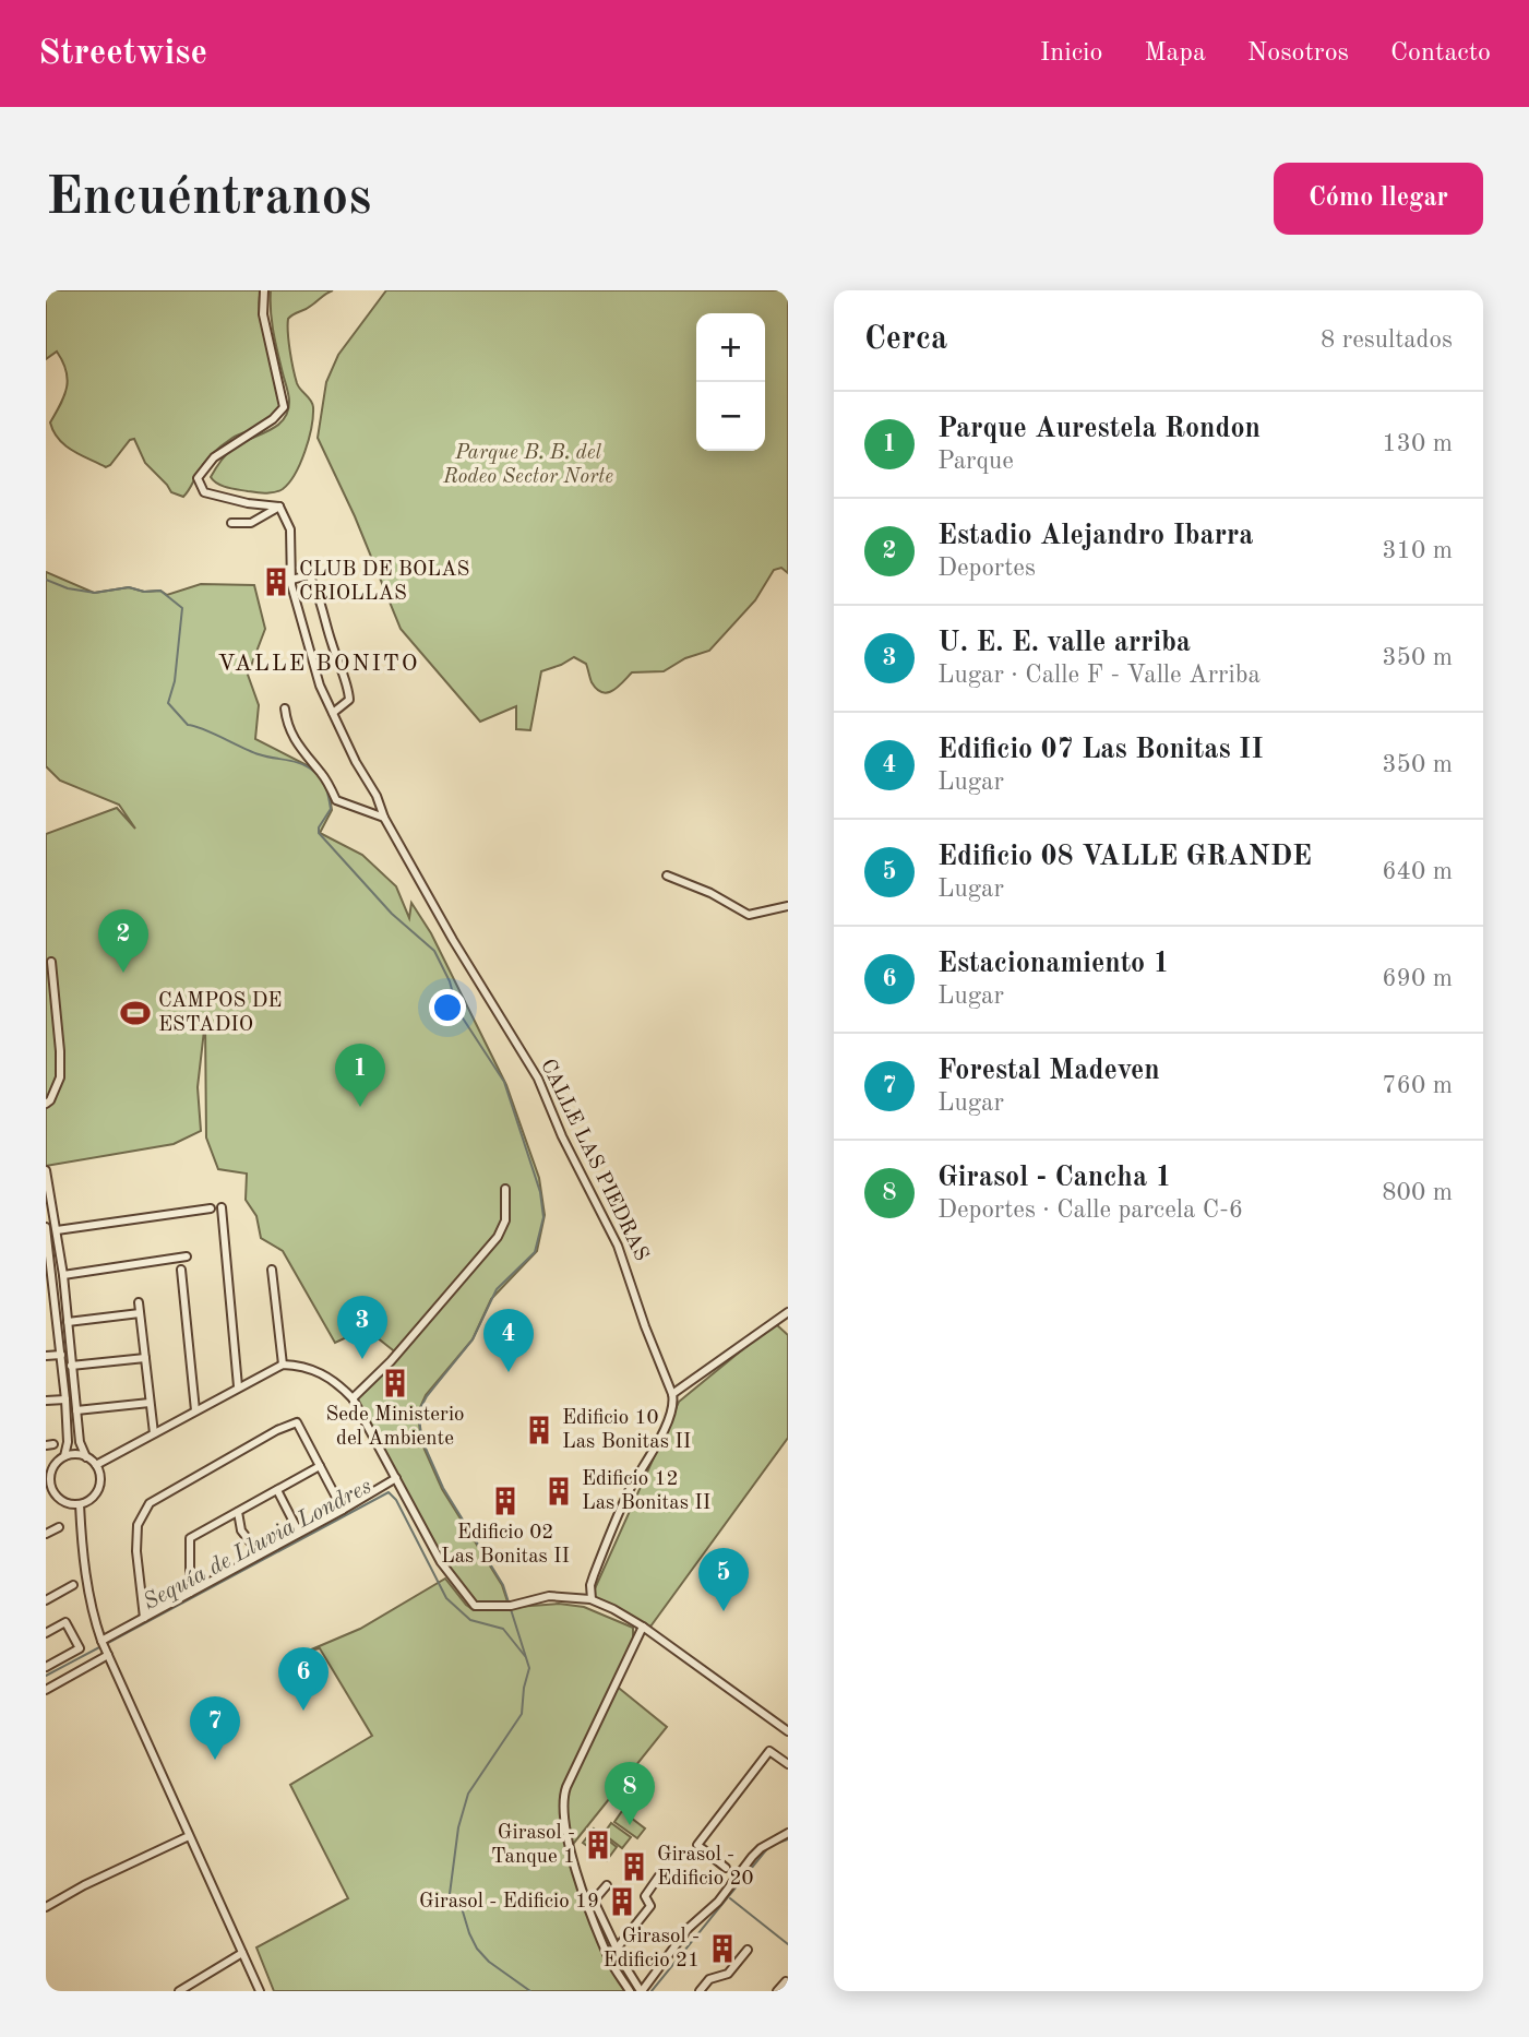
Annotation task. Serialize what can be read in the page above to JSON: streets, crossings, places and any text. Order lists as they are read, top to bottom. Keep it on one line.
{"streets":{"street":["CALLE LAS PIEDRAS"]},"districts":["VALLE BONITO"],"water":["Sequía de Lluvia Londres"],"parks":["Parque B. B. del Rodeo Sector Norte"],"places":{"building":["CLUB DE BOLAS CRIOLLAS","Sede Ministerio del Ambiente","Edificio 10 Las Bonitas II","Edificio 12 Las Bonitas II","Edificio 02 Las Bonitas II","Girasol - Tanque 1","Girasol - Edificio 20","Girasol - Edificio 19","Girasol - Edificio 21"],"sports":["CAMPOS DE ESTADIO"]},"page":{"header":"Streetwise","nav":["Inicio","Mapa","Nosotros","Contacto"],"buttons":"Cómo llegar","title":"Encuéntranos","heading":["Cerca","8 resultados"],"map_buttons":["+","−"],"list":[{"mark":"1","name":"Parque Aurestela Rondon","note":"Parque","value":"130 m"},{"mark":"2","name":"Estadio Alejandro Ibarra","note":"Deportes","value":"310 m"},{"mark":"3","name":"U. E. E. valle arriba","note":"Lugar · Calle F - Valle Arriba","value":"350 m"},{"mark":"4","name":"Edificio 07 Las Bonitas II","note":"Lugar","value":"350 m"},{"mark":"5","name":"Edificio 08 VALLE GRANDE","note":"Lugar","value":"640 m"},{"mark":"6","name":"Estacionamiento 1","note":"Lugar","value":"690 m"},{"mark":"7","name":"Forestal Madeven","note":"Lugar","value":"760 m"},{"mark":"8","name":"Girasol - Cancha 1","note":"Deportes · Calle parcela C-6","value":"800 m"}],"pins":["2","1","3","4","5","6","7","8"]}}
